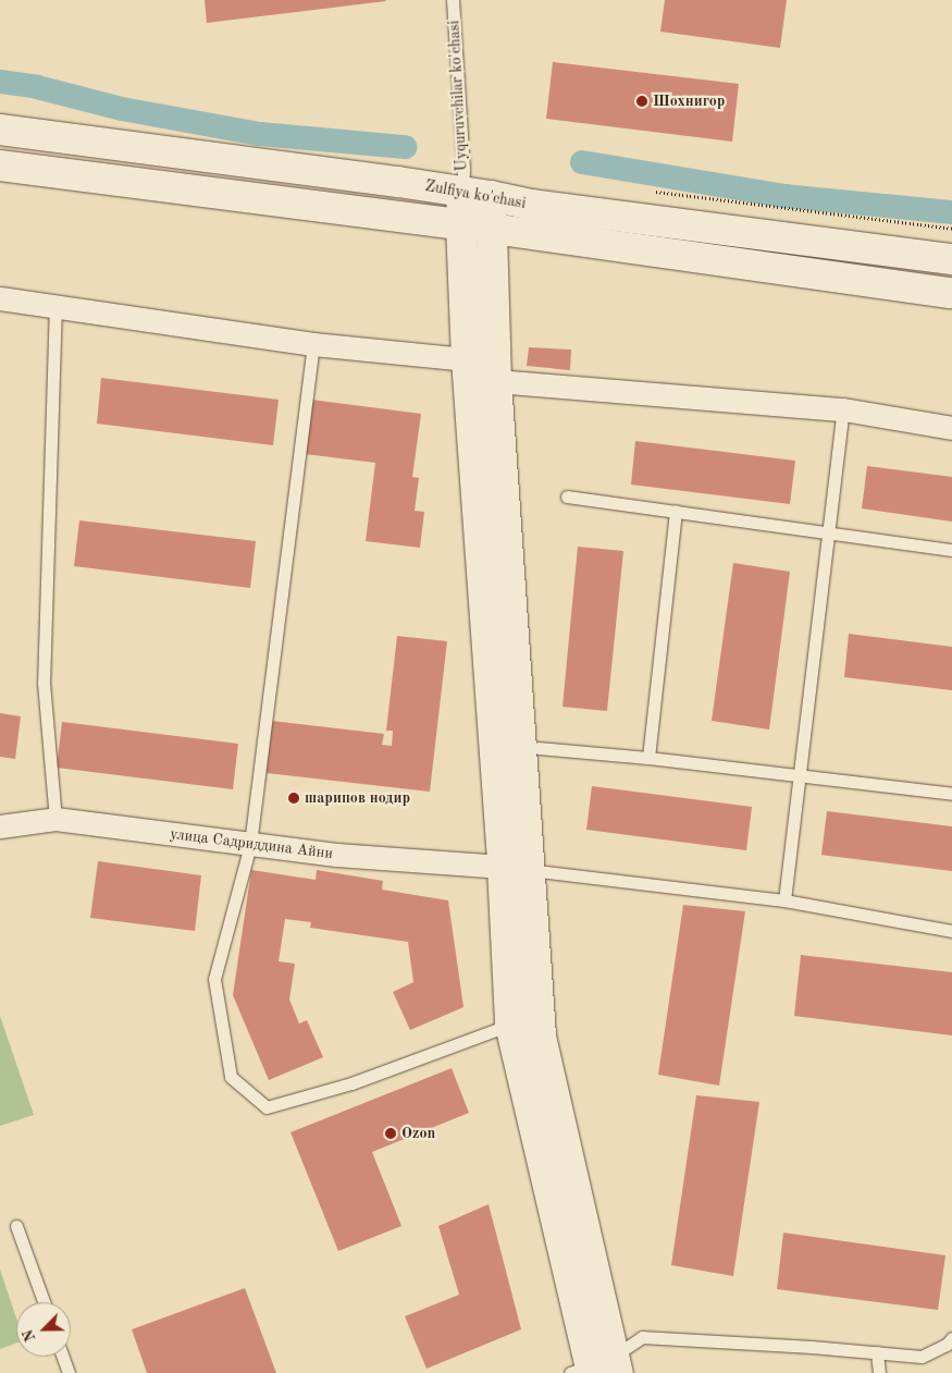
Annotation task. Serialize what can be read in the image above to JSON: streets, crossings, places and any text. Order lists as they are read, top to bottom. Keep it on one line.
{"streets":{"main road":["Uyquruvchilar ko'chasi","Zulfiya ko'chasi"],"street":["улица Садриддина Айни"]},"crossings":[["Uyquruvchilar ko'chasi","Zulfiya ko'chasi"],["Uyquruvchilar ko'chasi","улица Садриддина Айни"]],"places":["Шохнигор","шарипов нодир","Ozon"],"north":"bottom left"}
